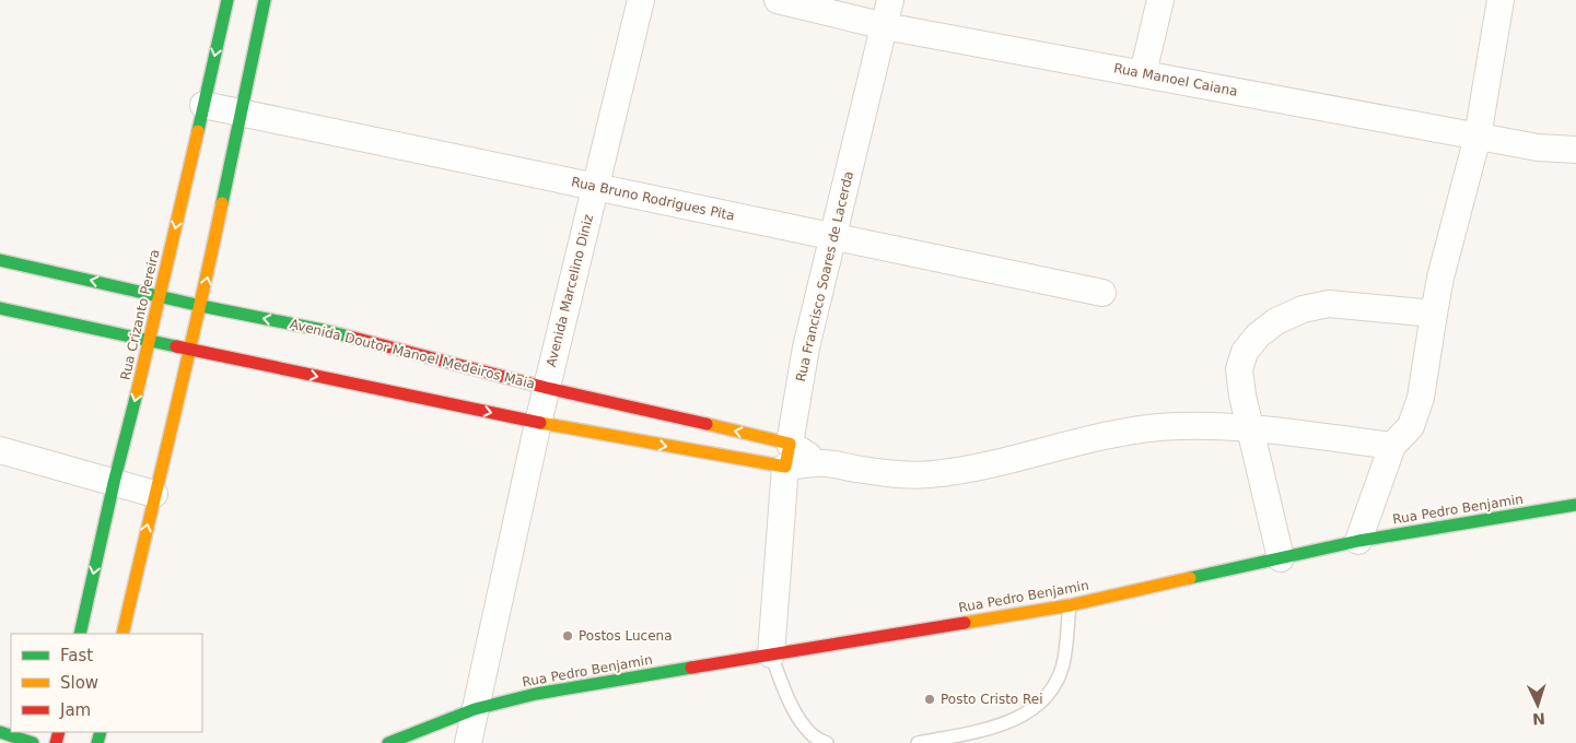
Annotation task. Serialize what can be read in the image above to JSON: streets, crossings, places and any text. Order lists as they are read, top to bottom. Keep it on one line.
{"streets":{"street":["Rua Manoel Caiana","Rua Bruno Rodrigues Pita","Rua Francisco Soares de Lacerda","Avenida Marcelino Diniz","Rua Crizanto Pereira","Avenida Doutor Manoel Medeiros Maia","Rua Pedro Benjamin"]},"crossings":[["Rua Manoel Caiana","Rua Francisco Soares de Lacerda"],["Rua Bruno Rodrigues Pita","Rua Francisco Soares de Lacerda"],["Rua Bruno Rodrigues Pita","Avenida Marcelino Diniz"],["Rua Bruno Rodrigues Pita","Rua Crizanto Pereira"],["Rua Francisco Soares de Lacerda","Avenida Doutor Manoel Medeiros Maia"],["Rua Francisco Soares de Lacerda","Rua Pedro Benjamin"],["Avenida Marcelino Diniz","Avenida Doutor Manoel Medeiros Maia"],["Avenida Marcelino Diniz","Rua Pedro Benjamin"],["Rua Crizanto Pereira","Avenida Doutor Manoel Medeiros Maia"]],"places":["Postos Lucena","Posto Cristo Rei"],"legend":["Fast","Slow","Jam"],"north":"bottom"}
